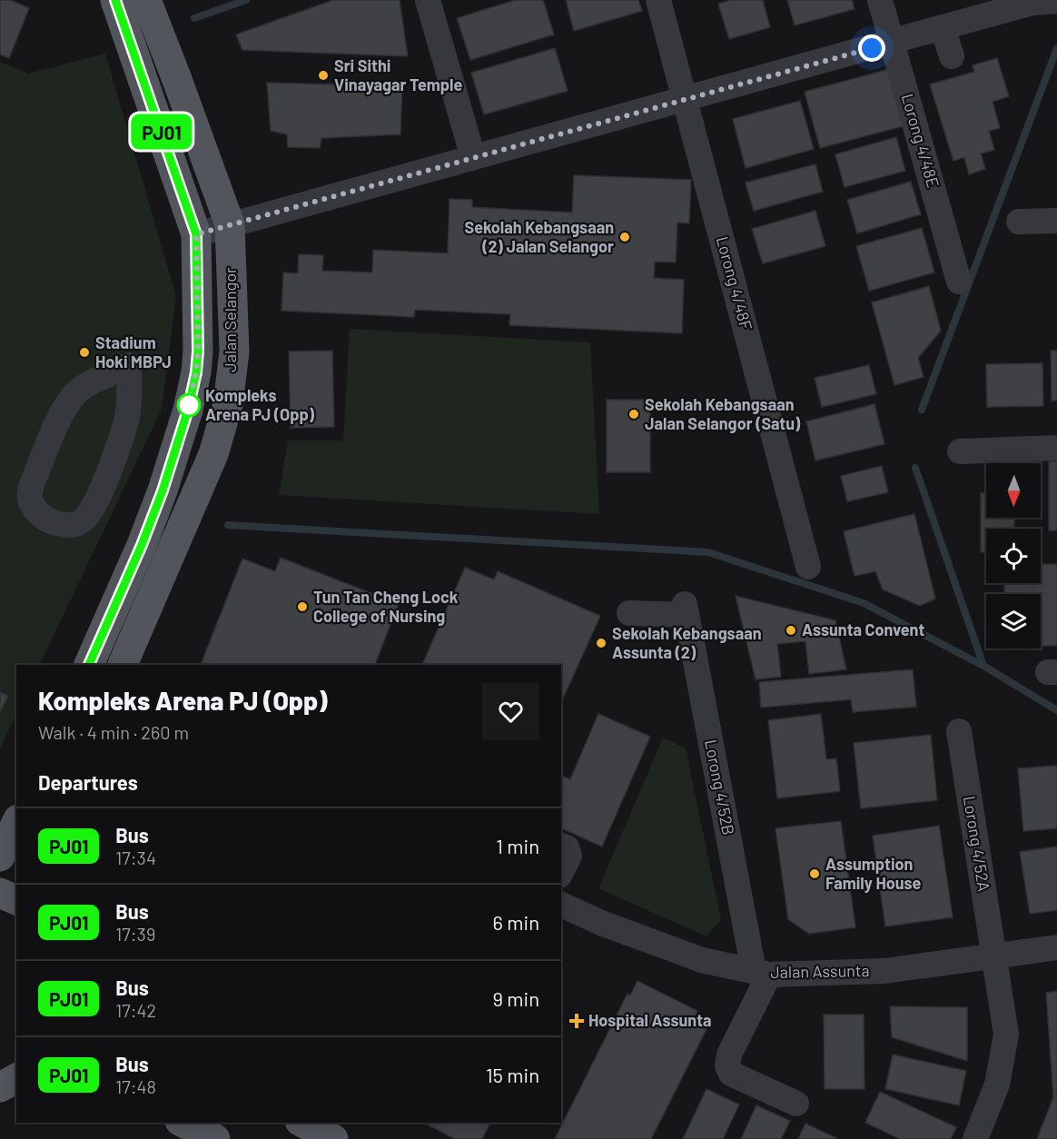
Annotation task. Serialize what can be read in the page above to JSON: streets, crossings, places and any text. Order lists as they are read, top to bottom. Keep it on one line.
{"streets":{"main road":["Jalan Selangor"],"street":["Lorong 4/48E","Lorong 4/48F","Lorong 4/52B","Lorong 4/52A","Jalan Assunta"]},"crossings":[["Lorong 4/52B","Jalan Assunta"],["Lorong 4/52A","Jalan Assunta"]],"places":{"other":["Sri Sithi Vinayagar Temple","Sekolah Kebangsaan (2) Jalan Selangor","Stadium Hoki MBPJ","Kompleks Arena PJ (Opp)","Sekolah Kebangsaan Jalan Selangor (Satu)","Tun Tan Cheng Lock College of Nursing","Assunta Convent","Sekolah Kebangsaan Assunta (2)","Assumption Family House"],"health":["Hospital Assunta"]},"lines":["bus line PJ01"],"north":"bottom","page":{"on_map":"PJ01","heading":[["Kompleks Arena PJ (Opp)","Walk · 4 min · 260 m"],"Departures"],"list":[{"mark":"PJ01","name":"Bus","note":"17:34","value":"1 min"},{"mark":"PJ01","name":"Bus","note":"17:39","value":"6 min"},{"mark":"PJ01","name":"Bus","note":"17:42","value":"9 min"},{"mark":"PJ01","name":"Bus","note":"17:48","value":"15 min"}]}}
